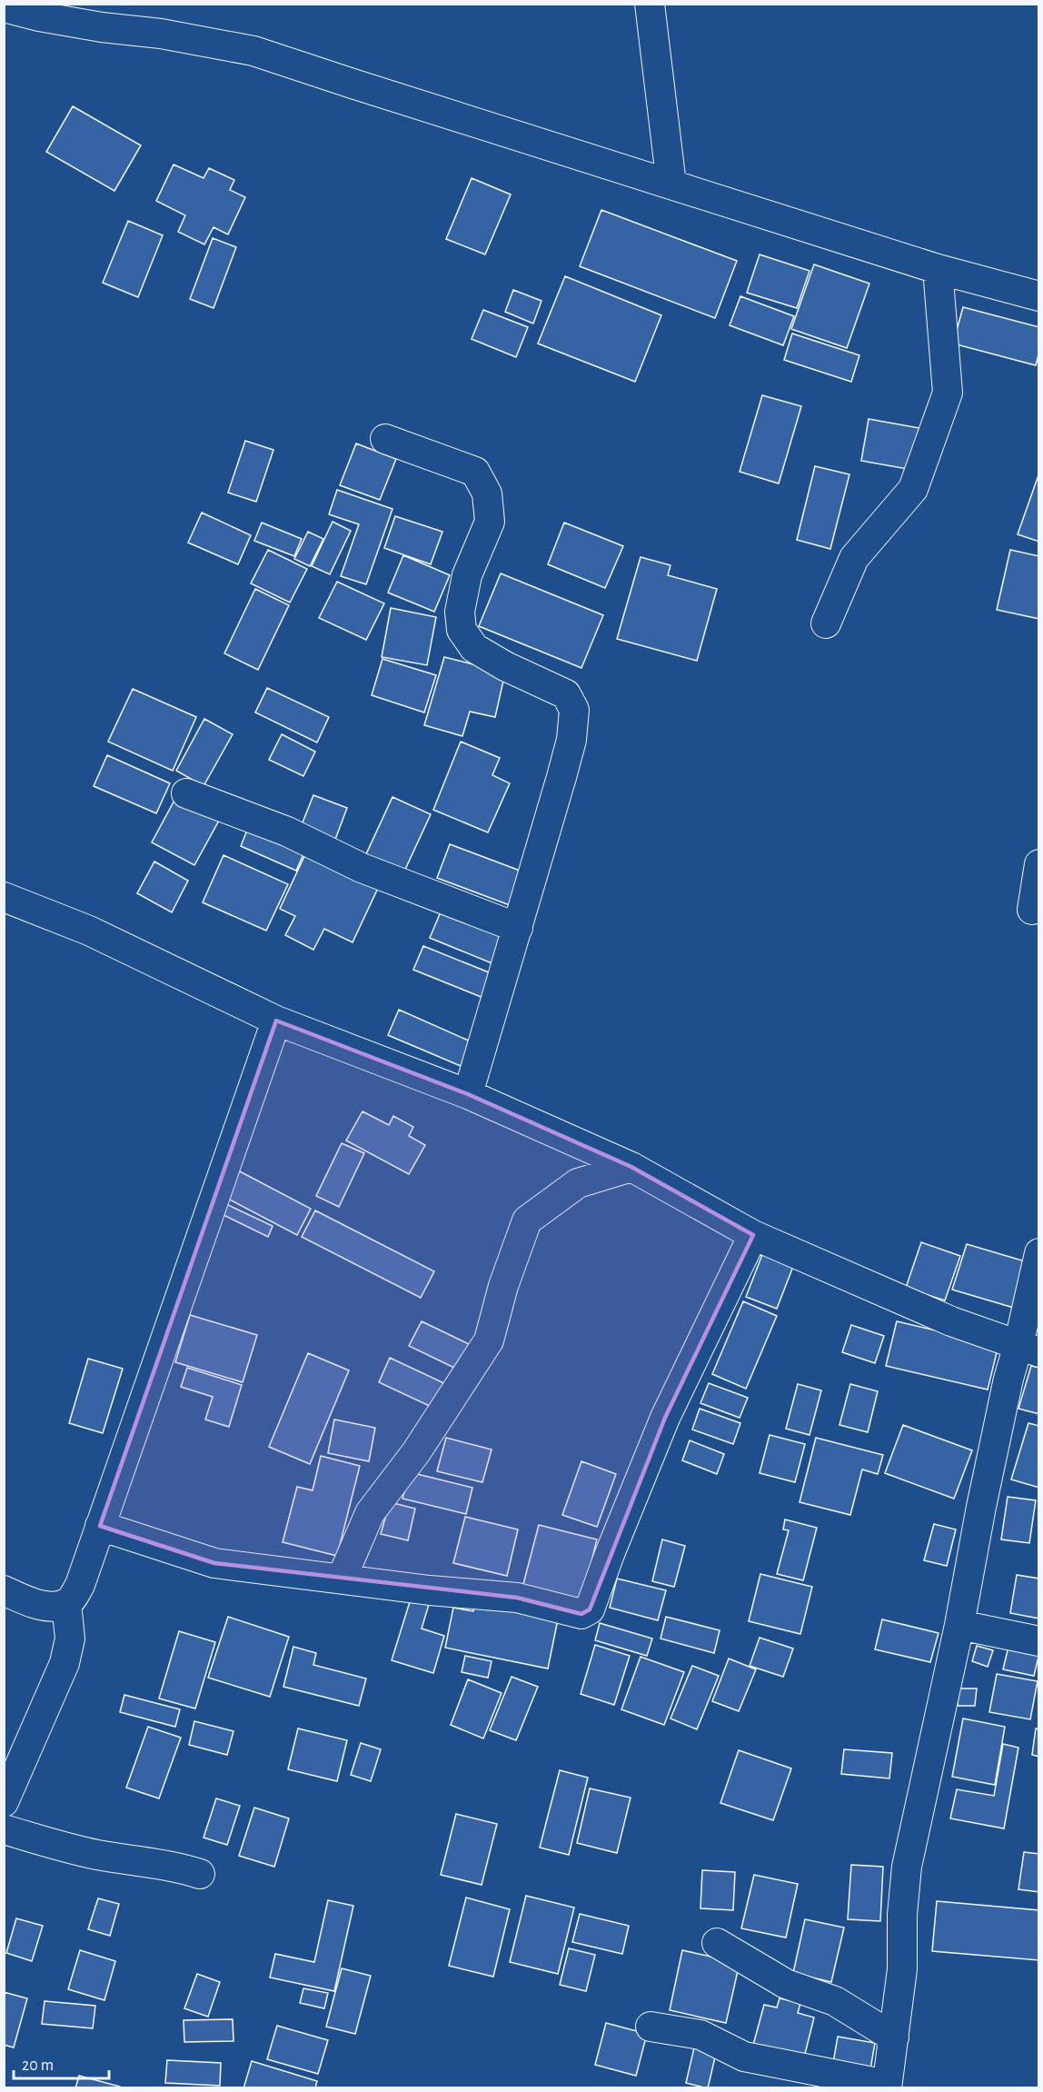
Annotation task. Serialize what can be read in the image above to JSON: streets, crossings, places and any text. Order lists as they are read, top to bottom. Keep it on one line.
{"scale_bar":"20 m"}
